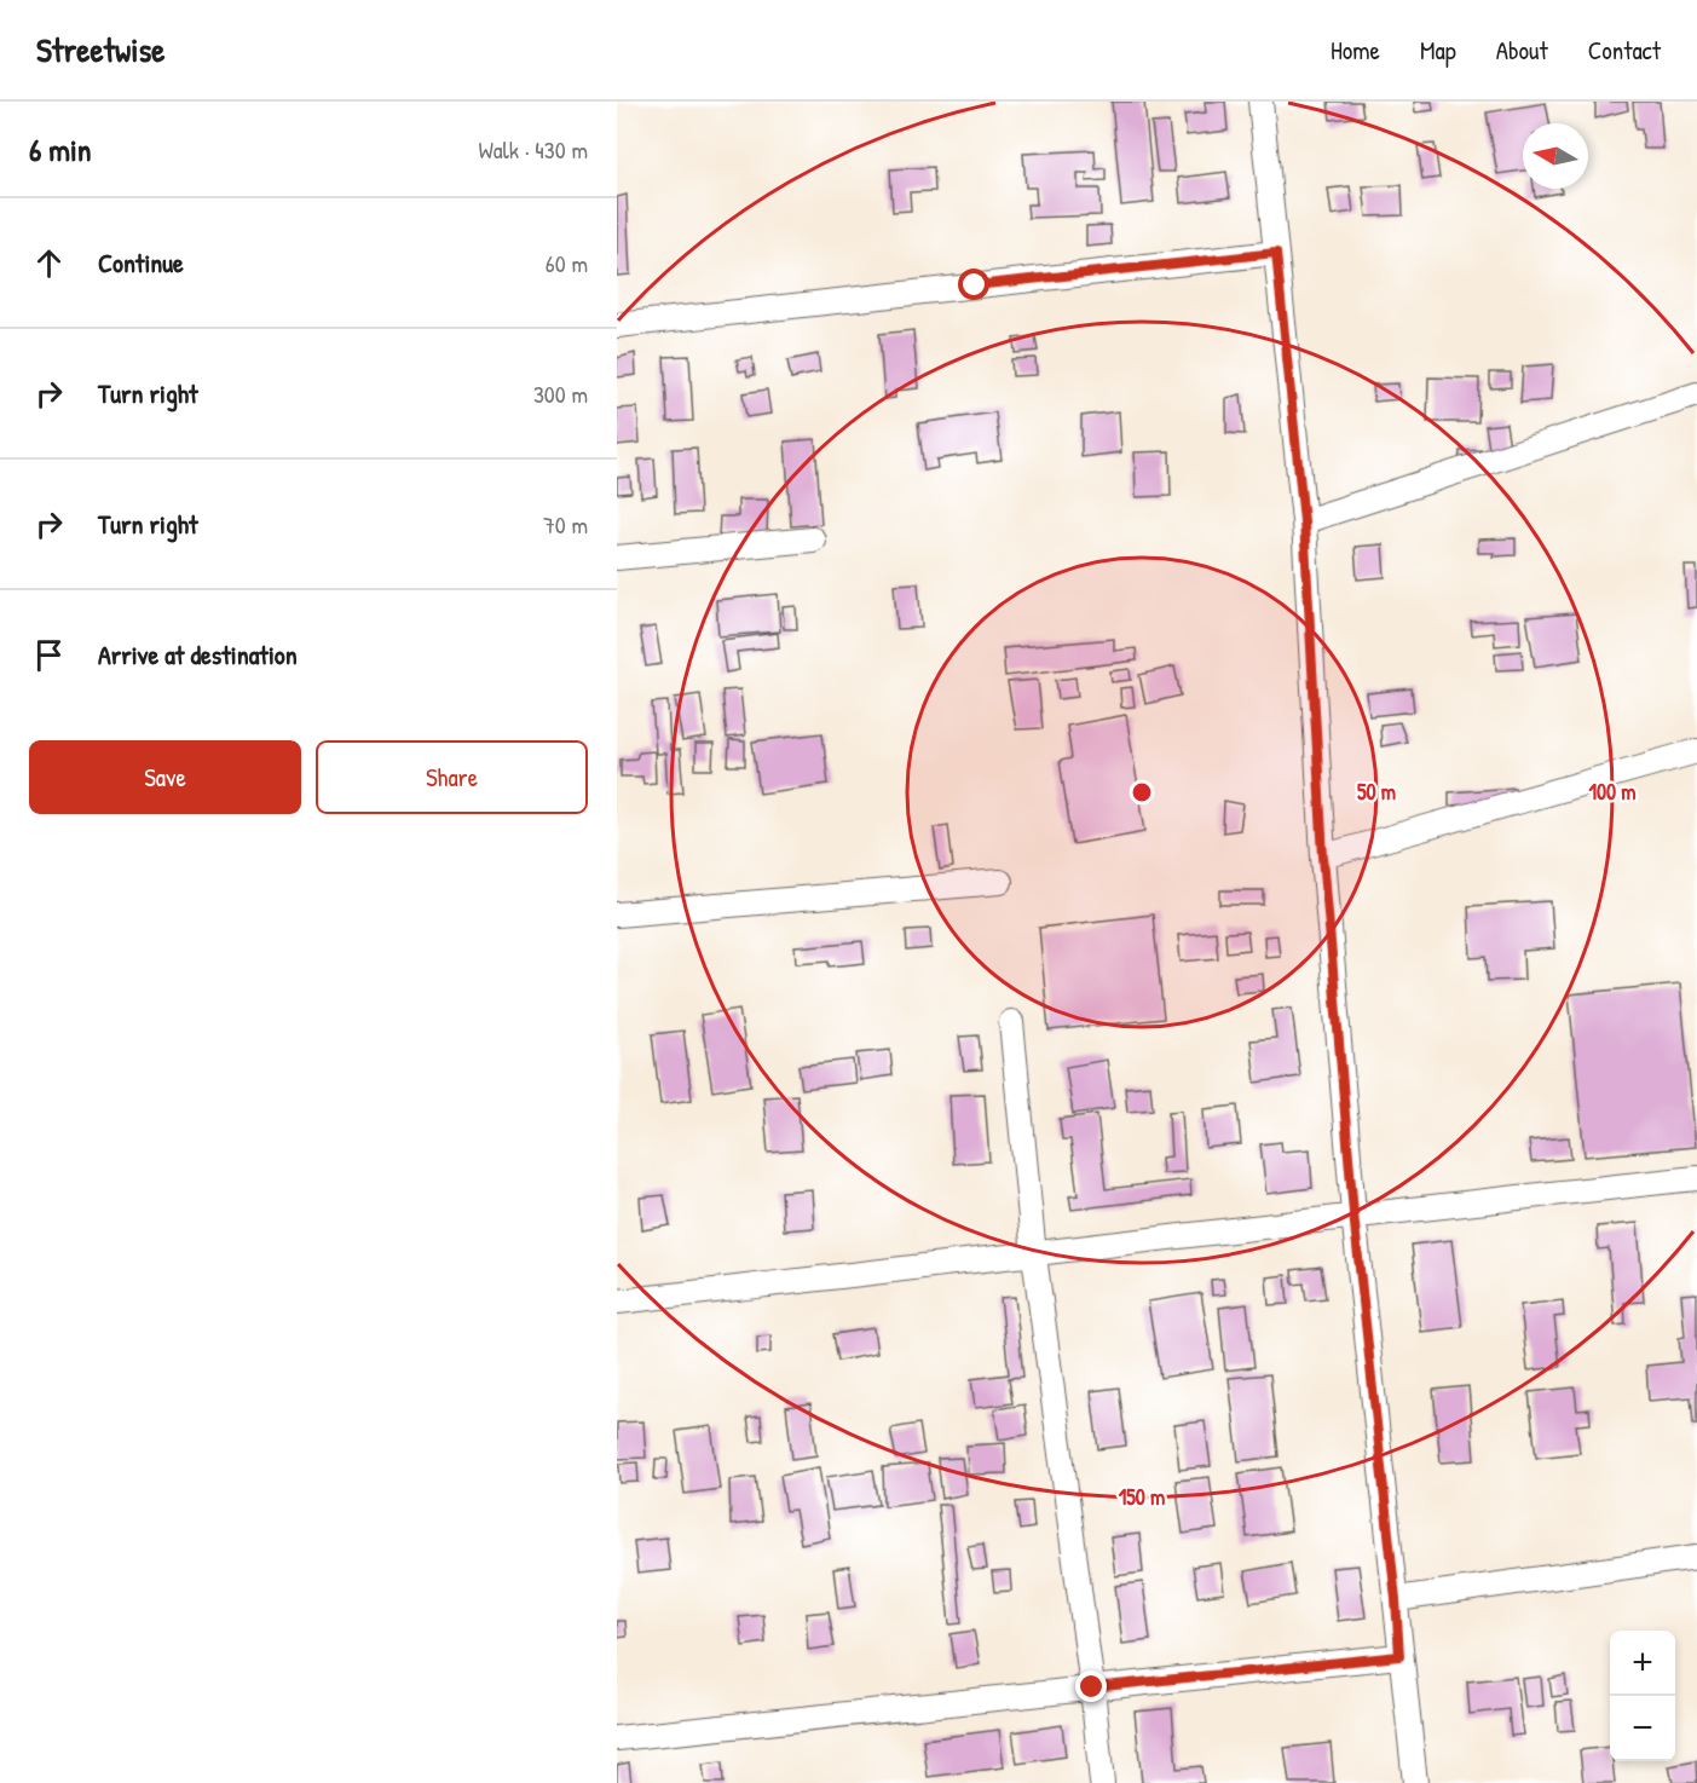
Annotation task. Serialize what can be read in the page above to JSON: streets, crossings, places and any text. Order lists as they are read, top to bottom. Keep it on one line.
{"north":"left","page":{"header":"Streetwise","nav":["Home","Map","About","Contact"],"heading":["6 min","Walk · 430 m"],"list":[["Continue","60 m"],["Turn right","300 m"],["Turn right","70 m"],"Arrive at destination"],"buttons":["Save","Share"],"map_buttons":["+","−"]},"rings":["50 m","100 m","150 m"]}
